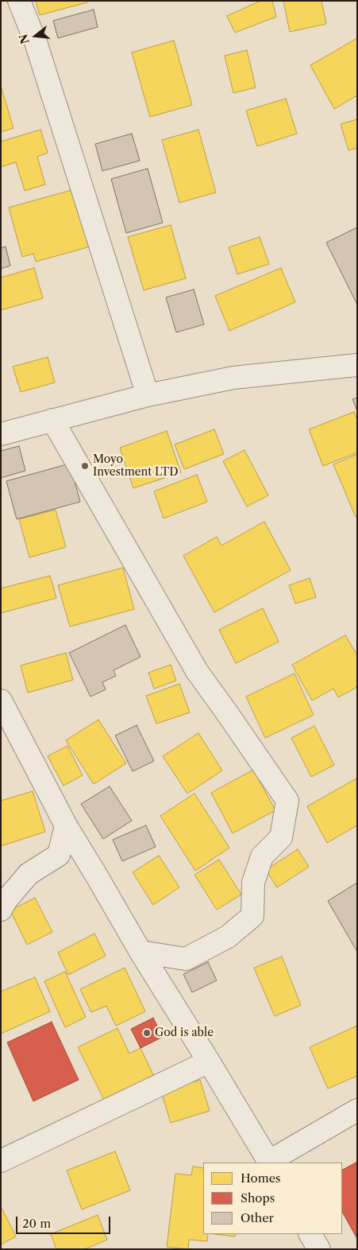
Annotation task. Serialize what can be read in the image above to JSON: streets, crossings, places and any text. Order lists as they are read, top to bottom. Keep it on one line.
{"places":["Moyo Investment LTD","God is able"],"legend":["Homes","Shops","Other"],"scale_bar":"20 m","north":"left"}
